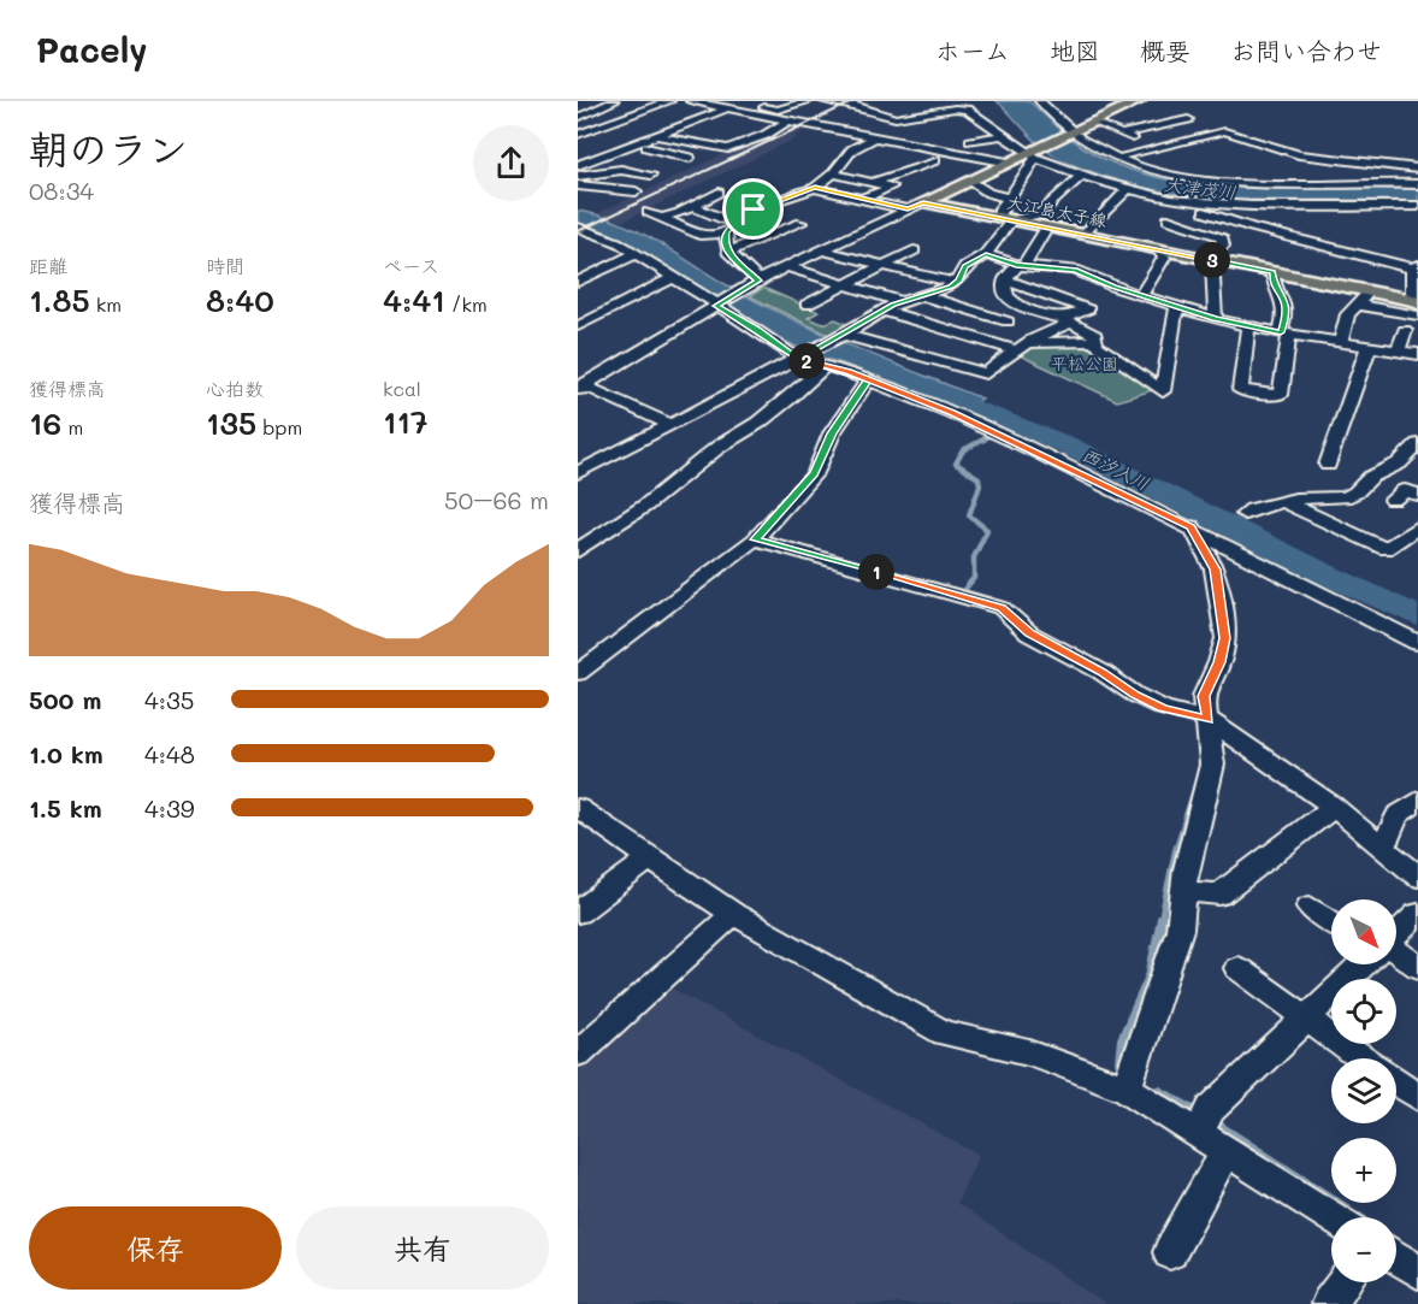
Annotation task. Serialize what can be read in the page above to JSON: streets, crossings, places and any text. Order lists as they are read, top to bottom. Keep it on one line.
{"streets":{"main road":["大江島太子線"]},"water":["大津茂川","西汐入川"],"parks":["平松公園"],"north":"bottom right","page":{"header":"Pacely","nav":["ホーム","地図","概要","お問い合わせ"],"heading":["朝のラン","08:34"],"stats":[["距離","1.85 km"],["時間","8:40"],["ペース","4:41 /km"],["獲得標高","16 m"],["心拍数","135 bpm"],["kcal","117"]],"pins":["3","2","1"],"chart":["獲得標高","50–66 m"],"list":[{"name":"500 m","note":"4:35"},{"name":"1.0 km","note":"4:48"},{"name":"1.5 km","note":"4:39"}],"map_buttons":["+","−"],"buttons":["保存","共有"]}}
